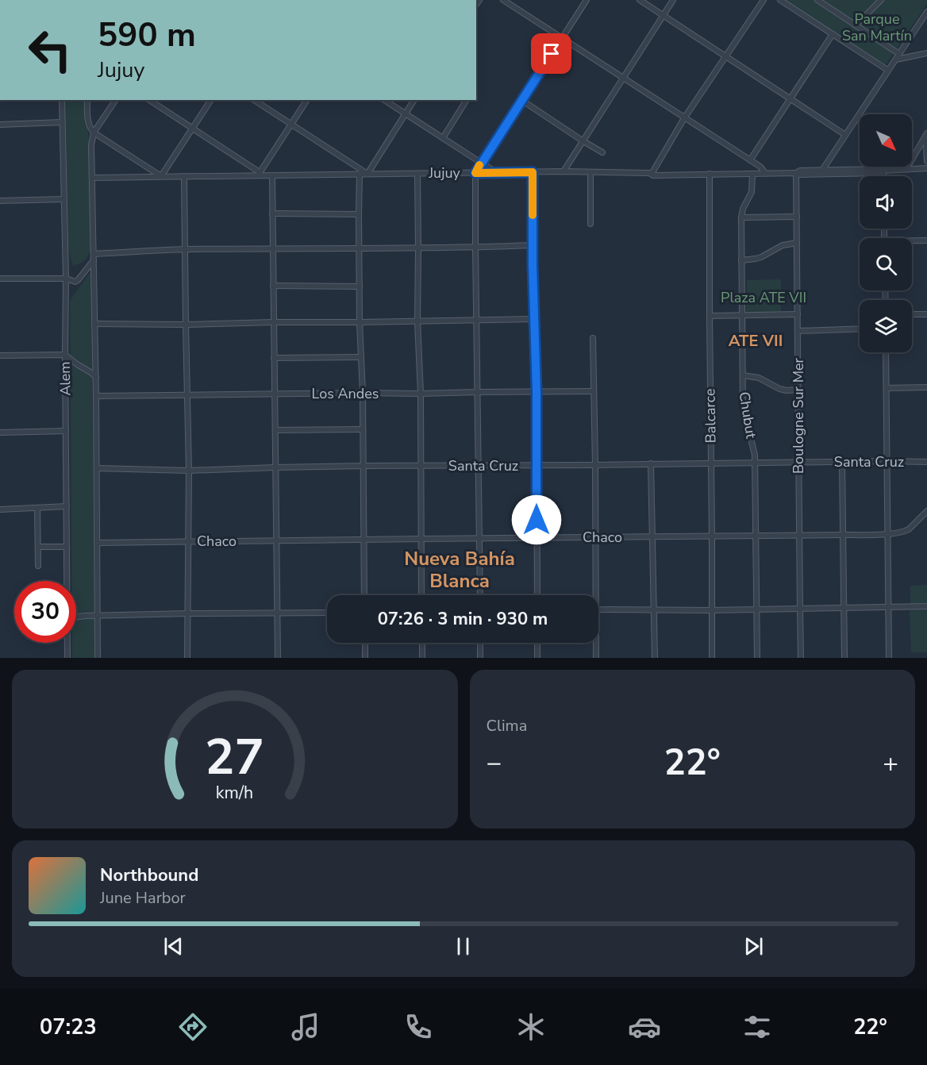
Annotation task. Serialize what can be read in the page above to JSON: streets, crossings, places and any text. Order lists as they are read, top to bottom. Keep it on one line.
{"streets":{"street":["Jujuy","Alem","Los Andes","Chubut","Balcarce","Boulogne Sur Mer","Santa Cruz","Chaco"]},"crossings":[["Jujuy","Chubut"],["Jujuy","Balcarce"],["Jujuy","Boulogne Sur Mer"],["Chubut","Santa Cruz"],["Chubut","Chaco"],["Balcarce","Santa Cruz"],["Balcarce","Chaco"],["Boulogne Sur Mer","Santa Cruz"],["Boulogne Sur Mer","Chaco"]],"districts":["ATE VII","Nueva Bahía Blanca"],"parks":["Parque San Martín","Plaza ATE VII"],"north":"bottom right","page":{"turn":["590 m","Jujuy"],"limit":"30","trip":"07:26 · 3 min · 930 m","tile":"Clima","heat":["−","22°","+"],"song":["Northbound","June Harbor"],"tabs":["07:23","22°"],"gauge":["27","km/h"]}}
